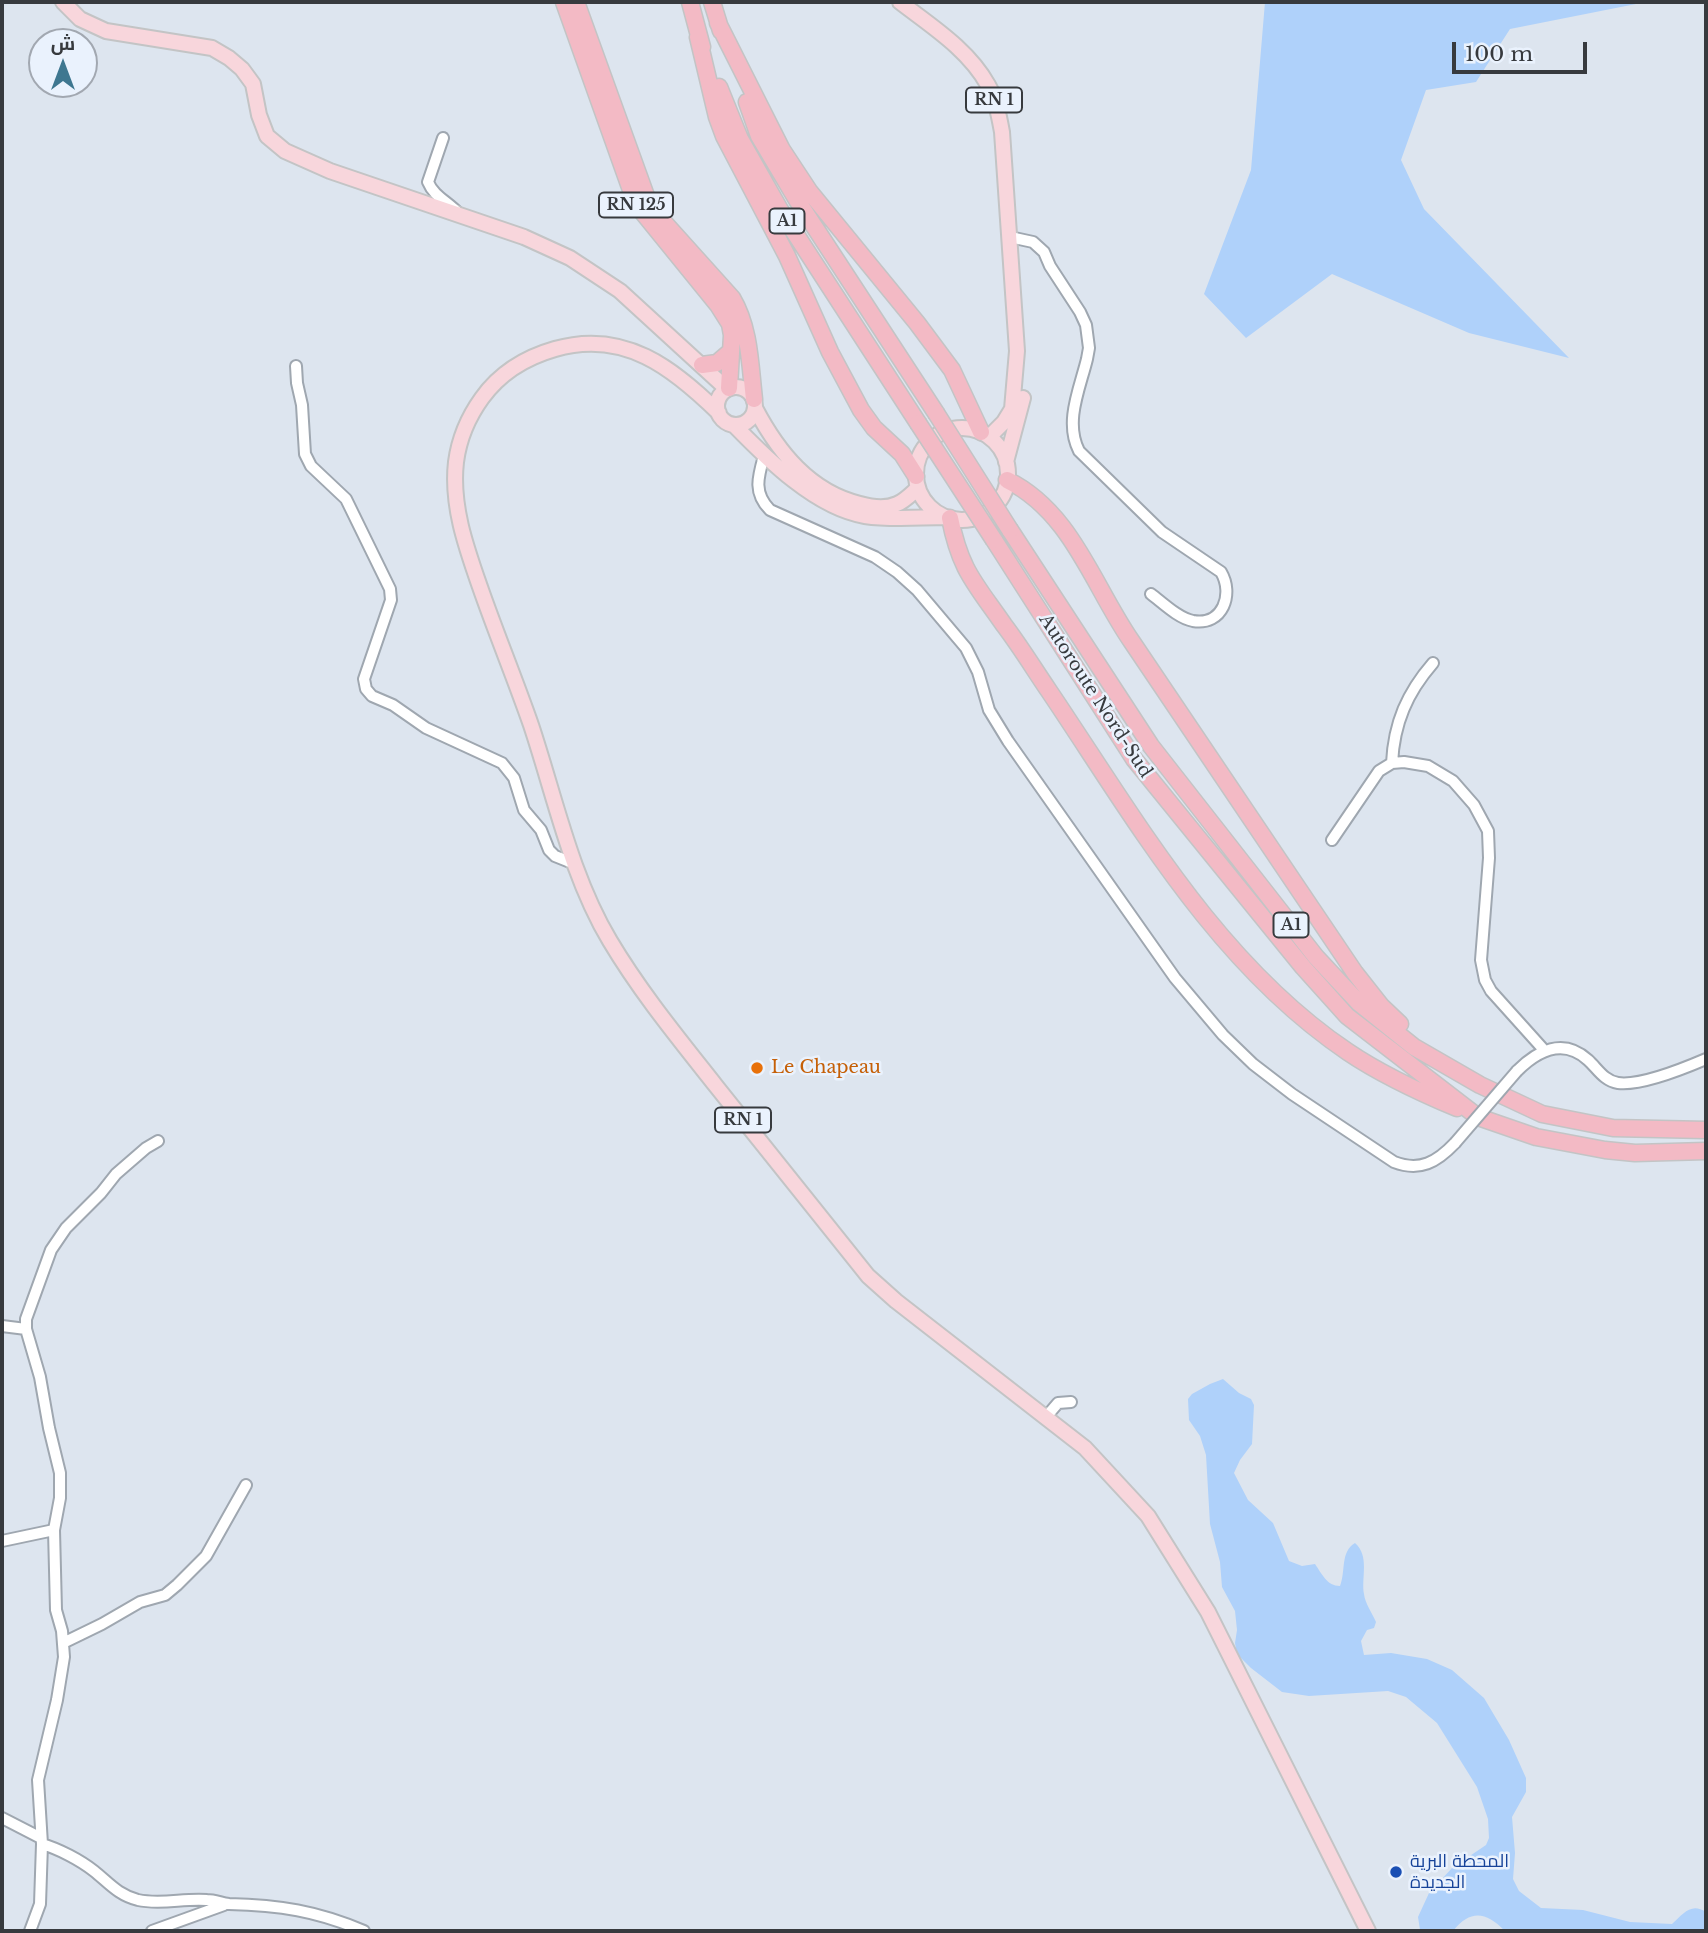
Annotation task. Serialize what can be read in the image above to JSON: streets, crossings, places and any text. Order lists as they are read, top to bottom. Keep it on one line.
{"streets":{"highway":["RN 125","A1","Autoroute Nord-Sud"],"main road":["RN 1"]},"crossings":[["RN 1","RN 125"]],"places":["Le Chapeau","المحطة البرية الجديدة"],"scale_bar":"100 m","north":"top"}
